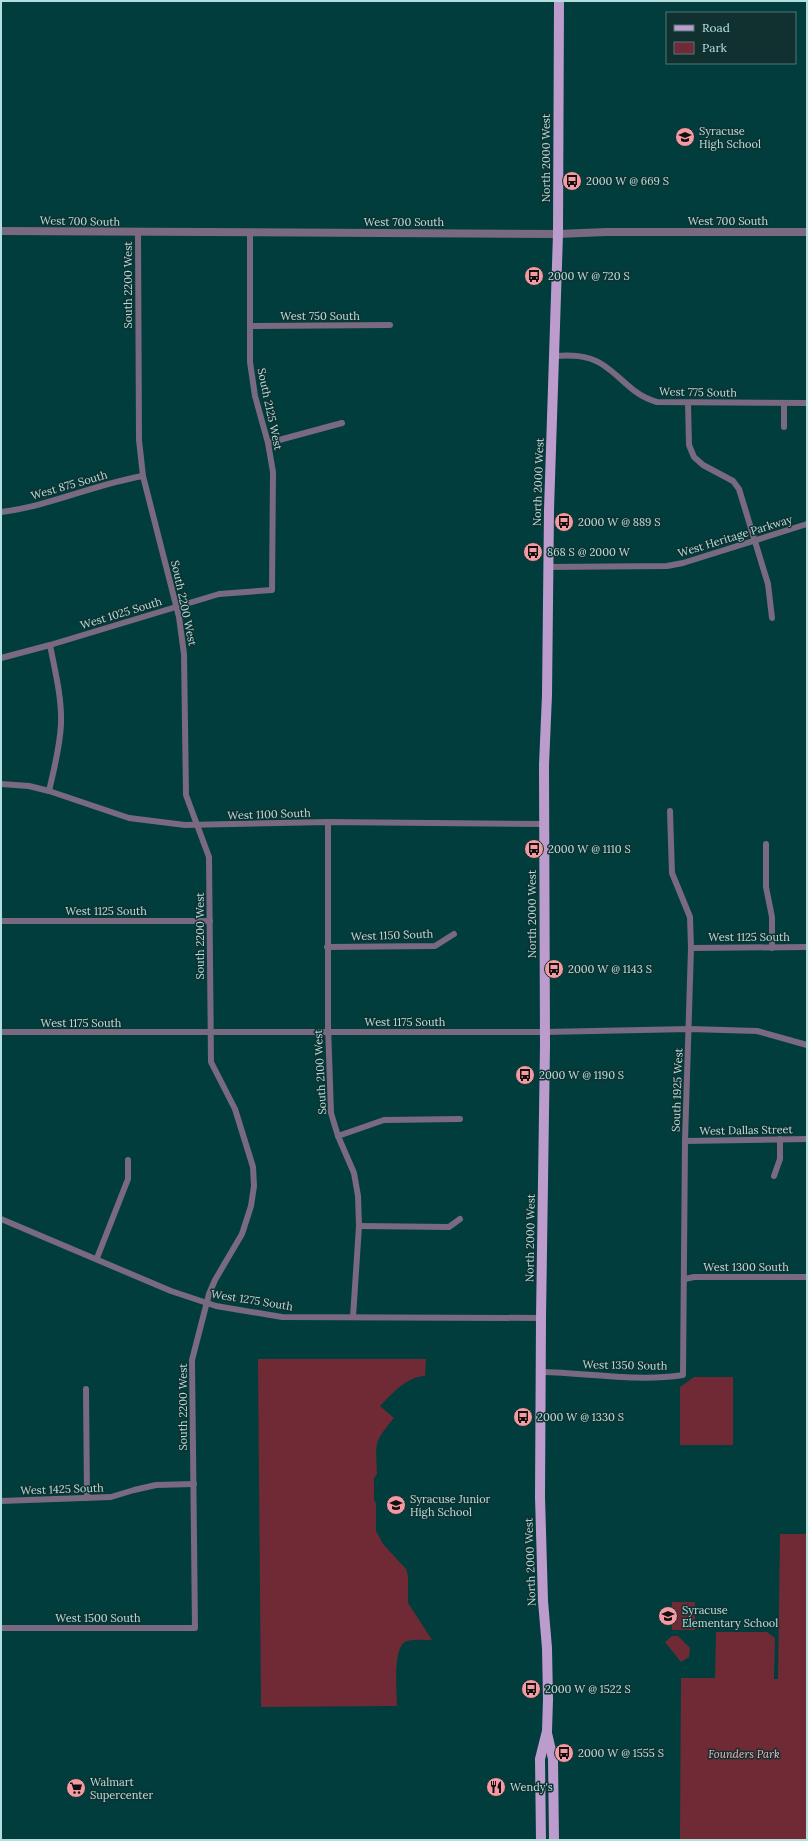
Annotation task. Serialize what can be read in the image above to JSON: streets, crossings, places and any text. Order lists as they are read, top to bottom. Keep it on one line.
{"streets":{"main road":["North 2000 West"],"street":["West 700 South","South 2200 West","West 750 South","West 775 South","South 2125 West","West 875 South","West Heritage Parkway","West 1025 South","West 1100 South","West 1125 South","West 1150 South","West 1175 South","South 2100 West","South 1925 West","West Dallas Street","West 1300 South","West 1275 South","West 1350 South","West 1425 South","West 1500 South"]},"crossings":[["North 2000 West","West 700 South"],["North 2000 West","West 775 South"],["North 2000 West","West Heritage Parkway"],["North 2000 West","West 1100 South"],["North 2000 West","West 1175 South"],["North 2000 West","West 1275 South"],["North 2000 West","West 1350 South"],["West 700 South","South 2200 West"],["West 700 South","South 2125 West"],["South 2200 West","West 875 South"],["South 2200 West","West 1025 South"],["South 2200 West","West 1100 South"],["South 2200 West","West 1125 South"],["South 2200 West","West 1175 South"],["South 2200 West","West 1275 South"],["South 2200 West","West 1425 South"],["South 2200 West","West 1500 South"],["West 750 South","South 2125 West"],["South 2125 West","West 1025 South"],["West 1100 South","South 2100 West"],["West 1125 South","South 1925 West"],["West 1150 South","South 2100 West"],["West 1175 South","South 2100 West"],["West 1175 South","South 1925 West"],["South 2100 West","West 1275 South"],["South 1925 West","West Dallas Street"],["South 1925 West","West 1300 South"],["South 1925 West","West 1350 South"]],"parks":["Founders Park"],"places":{"school or university":["Syracuse High School","Syracuse Junior High School","Syracuse Elementary School"],"bus stop":["2000 W @ 669 S","2000 W @ 720 S","2000 W @ 889 S","868 S @ 2000 W","2000 W @ 1110 S","2000 W @ 1143 S","2000 W @ 1190 S","2000 W @ 1330 S","2000 W @ 1522 S","2000 W @ 1555 S"],"restaurant":["Wendy's"],"supermarket":["Walmart Supercenter"]},"legend":["Road","Park"]}
